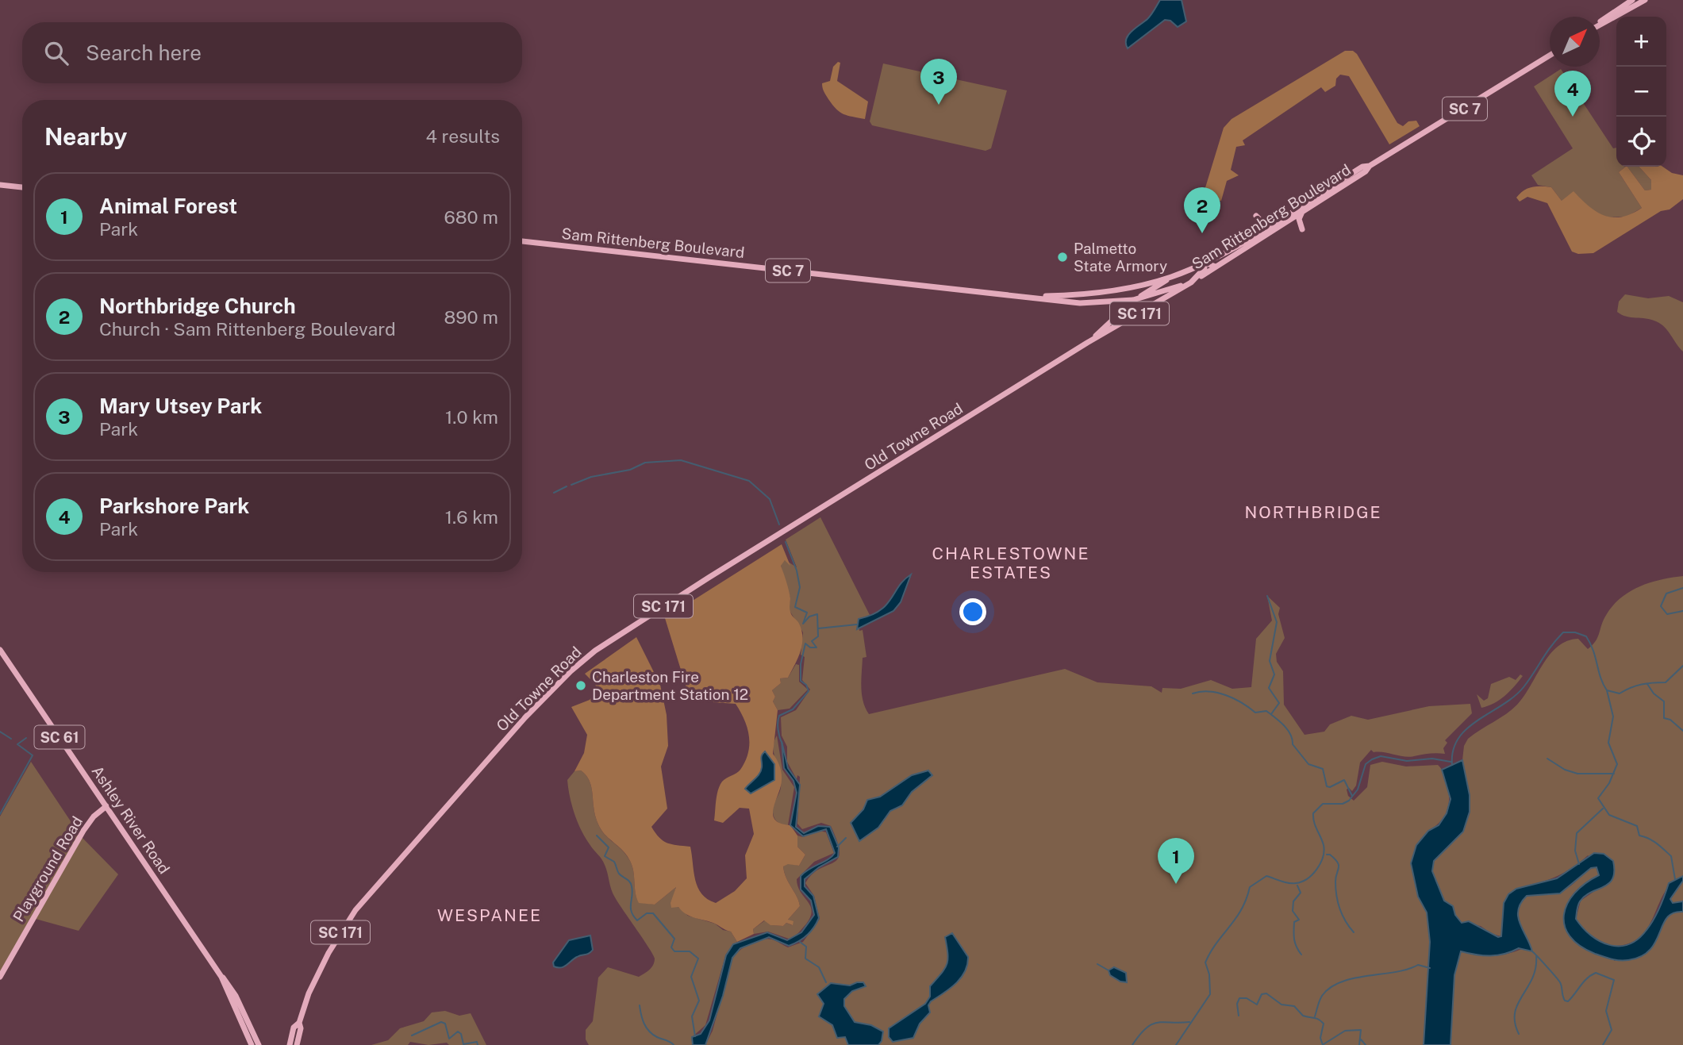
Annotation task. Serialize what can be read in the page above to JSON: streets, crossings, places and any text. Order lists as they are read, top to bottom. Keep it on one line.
{"streets":{"main road":["SC 7","Sam Rittenberg Boulevard","SC 171","Old Towne Road","SC 61","Ashley River Road","Playground Road"]},"crossings":[["Sam Rittenberg Boulevard","Old Towne Road"],["SC 171","Old Towne Road"],["Ashley River Road","Playground Road"]],"districts":["NORTHBRIDGE","CHARLESTOWNE ESTATES","WESPANEE"],"places":["Palmetto State Armory","Charleston Fire Department Station 12"],"north":"top right","page":{"map_buttons":["+","−"],"search":"Search here","pins":["3","4","2","1"],"heading":["Nearby","4 results"],"list":[{"mark":"1","name":"Animal Forest","note":"Park","value":"680 m"},{"mark":"2","name":"Northbridge Church","note":"Church · Sam Rittenberg Boulevard","value":"890 m"},{"mark":"3","name":"Mary Utsey Park","note":"Park","value":"1.0 km"},{"mark":"4","name":"Parkshore Park","note":"Park","value":"1.6 km"}]}}
